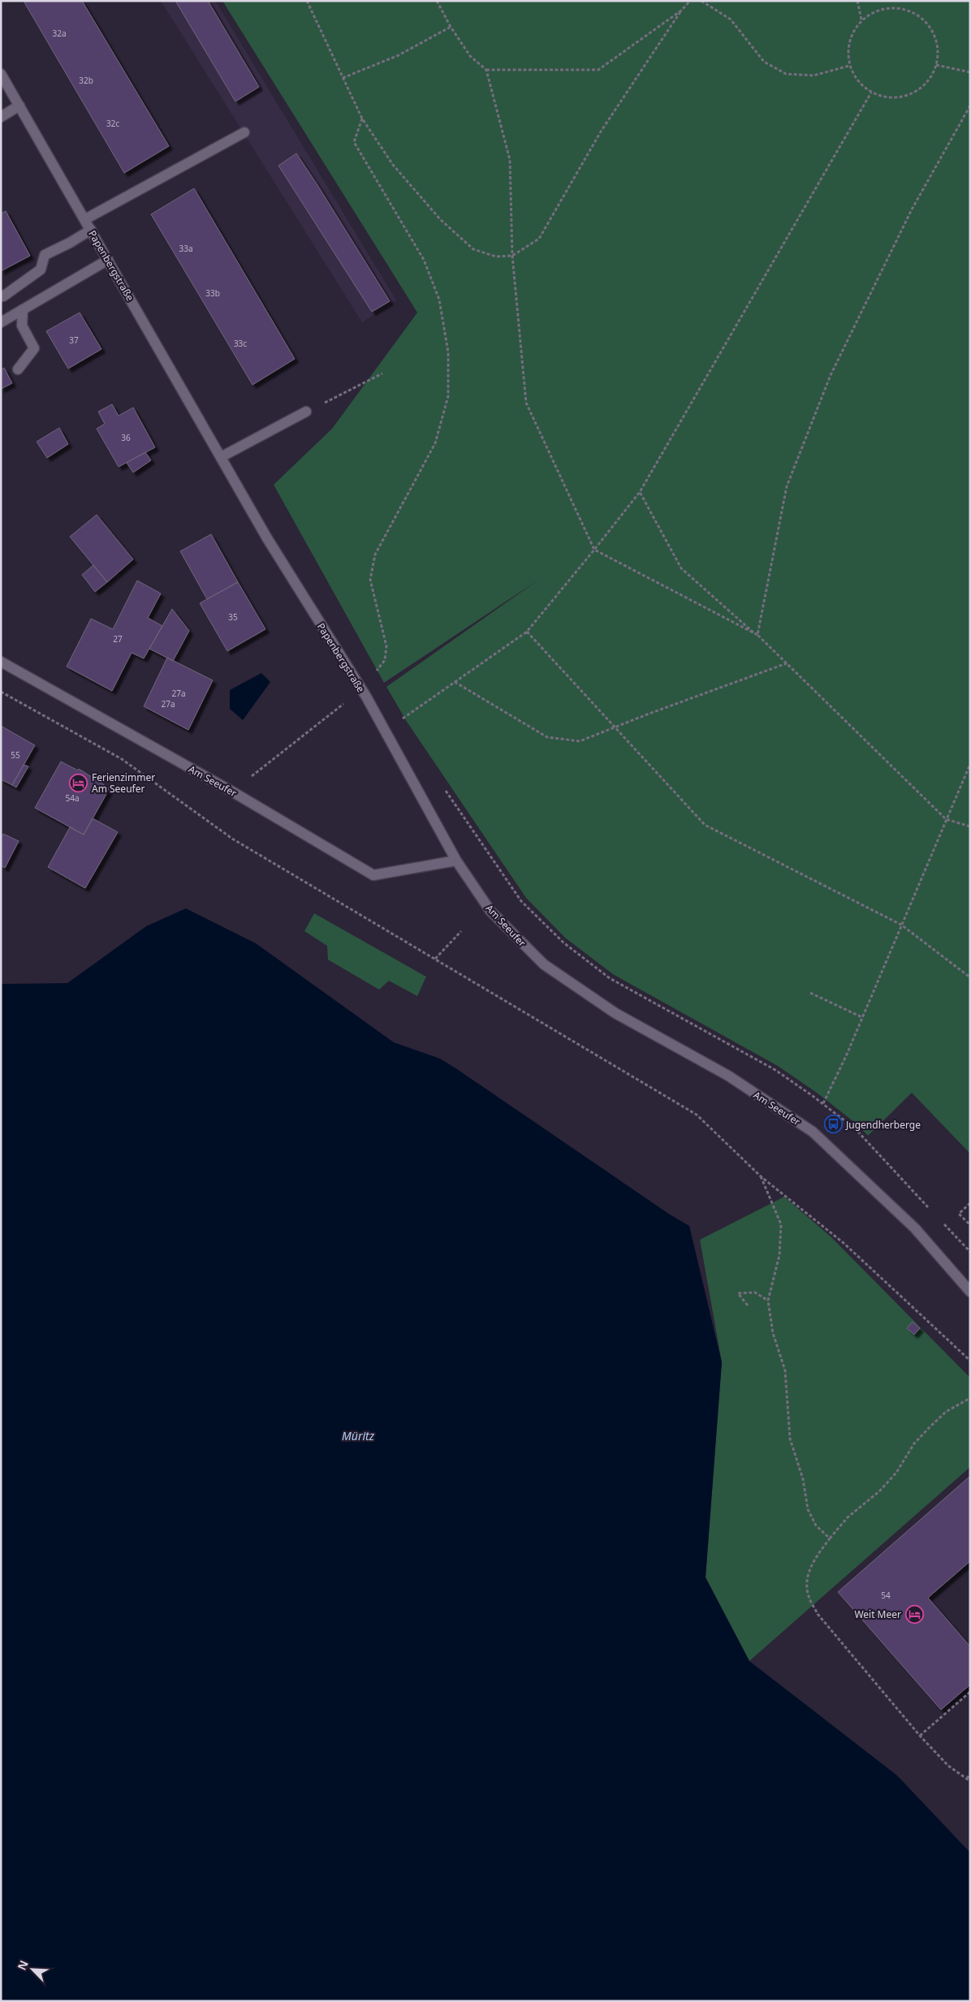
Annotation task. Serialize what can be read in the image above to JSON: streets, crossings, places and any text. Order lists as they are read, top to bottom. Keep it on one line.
{"streets":{"street":["Papenbergstraße","Am Seeufer"]},"crossings":[["Papenbergstraße","Am Seeufer"]],"water":["Müritz"],"places":{"hotel":["Ferienzimmer Am Seeufer","Weit Meer"],"bus stop":["Jugendherberge"]},"house_numbers":["32a","32b","32c","33a","33b","37","33c","36","35","27","27a","27a","55","54a","54"],"north":"top left"}
